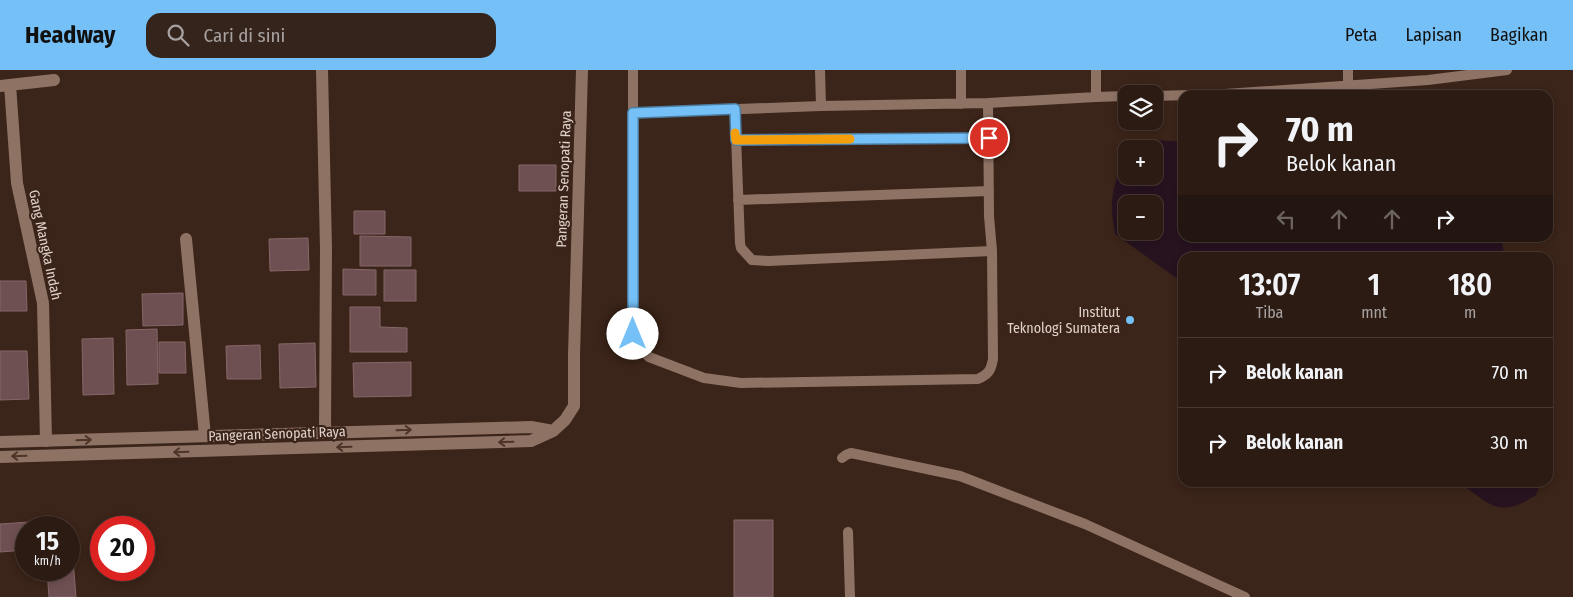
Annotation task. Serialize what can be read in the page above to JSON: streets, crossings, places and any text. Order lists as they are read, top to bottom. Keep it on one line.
{"streets":{"street":["Pangeran Senopati Raya","Gang Mangka Indah"]},"crossings":[["Pangeran Senopati Raya","Gang Mangka Indah"]],"places":["Institut Teknologi Sumatera"],"page":{"header":"Headway","search":"Cari di sini","nav":["Peta","Lapisan","Bagikan"],"map_buttons":["+","−"],"turn":["70 m","Belok kanan"],"eta":["13:07","Tiba","1","mnt","180","m"],"list":[{"name":"Belok kanan","value":"70 m"},{"name":"Belok kanan","value":"30 m"}],"speed":"15 km/h","limit":"20"}}
